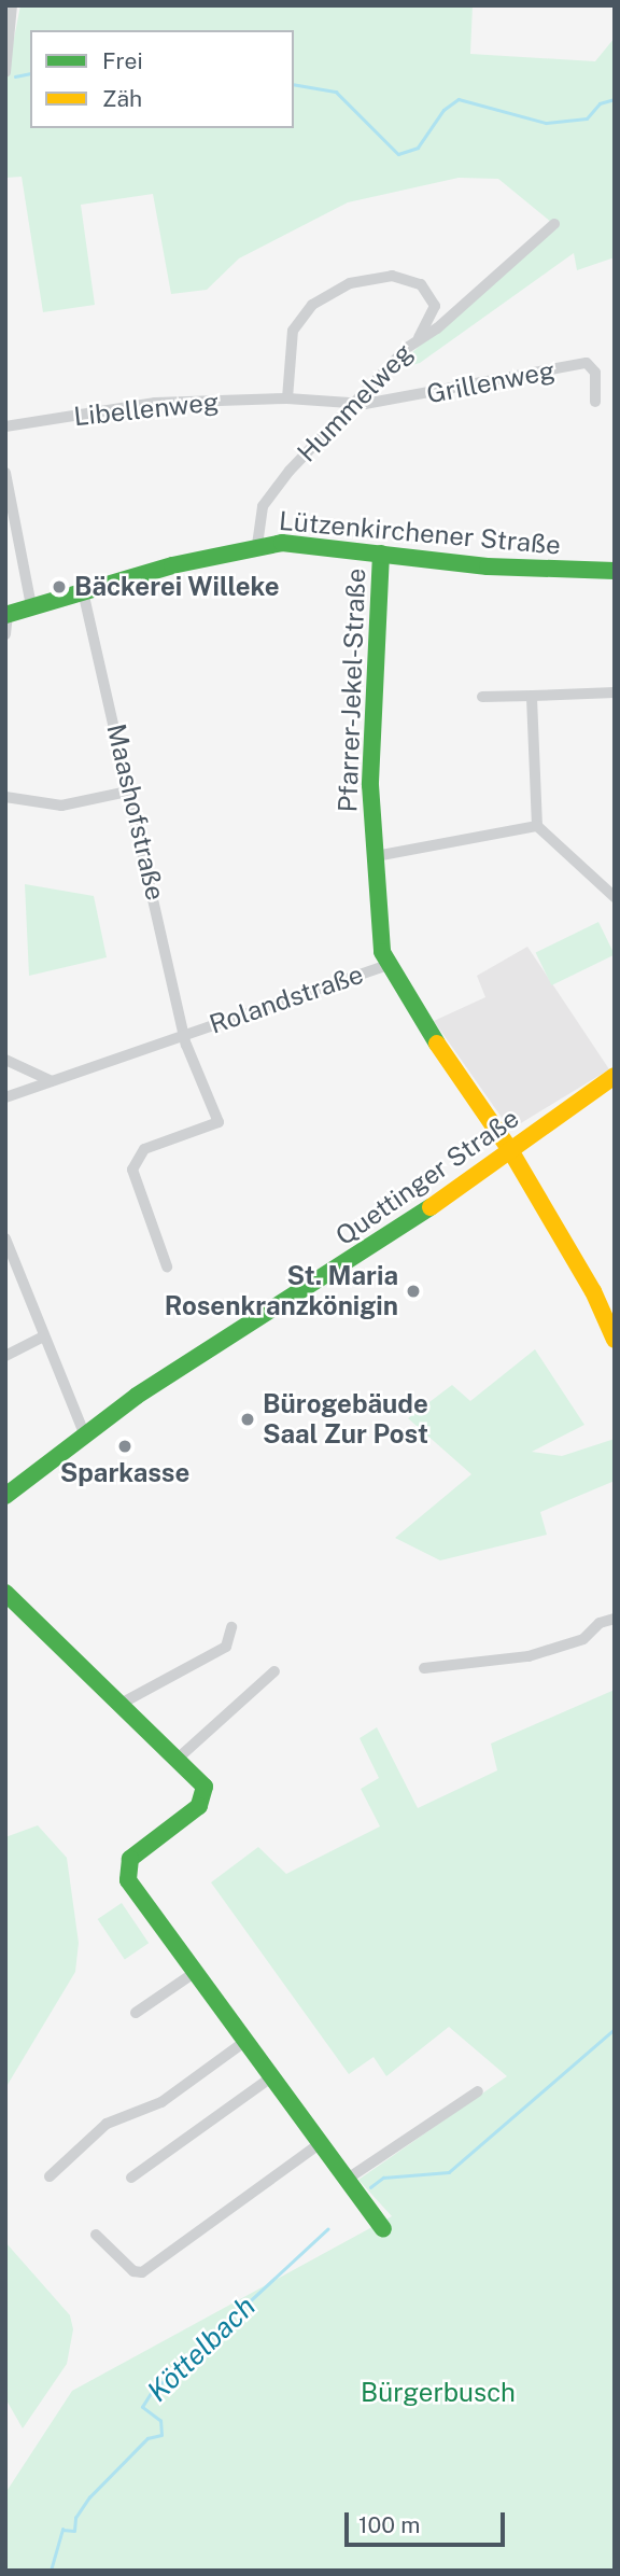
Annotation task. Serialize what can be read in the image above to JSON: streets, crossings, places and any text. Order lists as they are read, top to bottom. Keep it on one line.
{"streets":{"street":["Grillenweg","Hummelweg","Libellenweg","Lützenkirchener Straße","Pfarrer-Jekel-Straße","Maashofstraße","Rolandstraße","Quettinger Straße"]},"crossings":[["Grillenweg","Hummelweg"],["Grillenweg","Libellenweg"],["Hummelweg","Libellenweg"],["Hummelweg","Lützenkirchener Straße"],["Lützenkirchener Straße","Pfarrer-Jekel-Straße"],["Lützenkirchener Straße","Maashofstraße"],["Pfarrer-Jekel-Straße","Rolandstraße"],["Pfarrer-Jekel-Straße","Quettinger Straße"],["Maashofstraße","Rolandstraße"]],"water":["Köttelbach"],"parks":["Bürgerbusch"],"places":["Bäckerei Willeke","St. Maria Rosenkranzkönigin","Bürogebäude Saal Zur Post","Sparkasse"],"legend":["Frei","Zäh"],"scale_bar":"100 m"}
